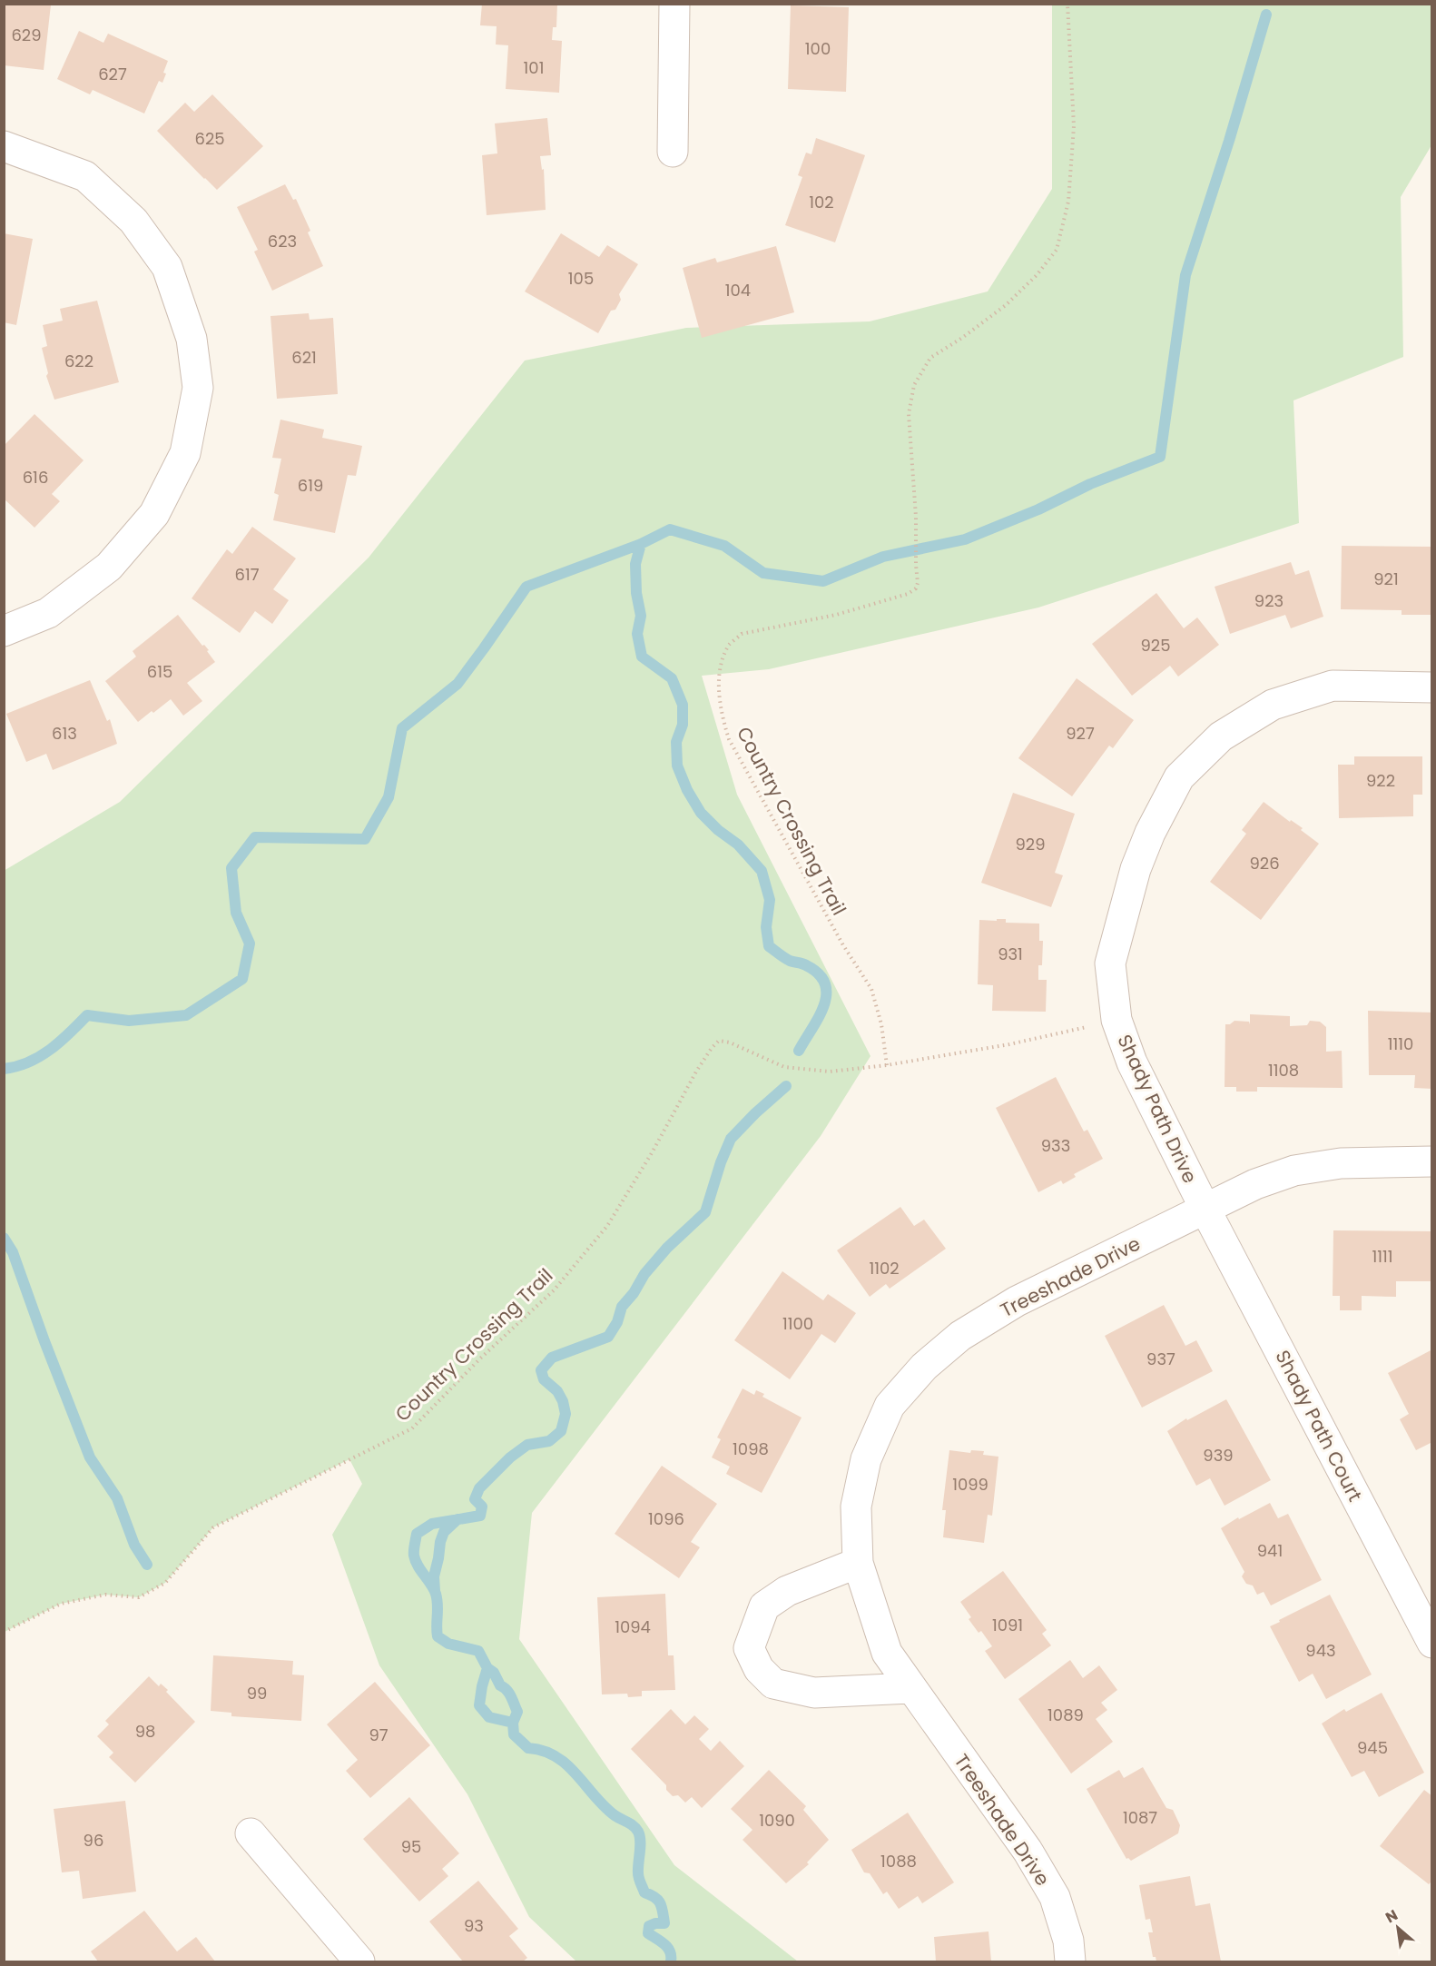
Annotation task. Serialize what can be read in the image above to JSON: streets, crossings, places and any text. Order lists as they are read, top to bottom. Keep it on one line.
{"streets":{"street":["Shady Path Drive","Treeshade Drive","Shady Path Court"],"path":["Country Crossing Trail"]},"crossings":[["Country Crossing Trail","Shady Path Drive"],["Shady Path Drive","Treeshade Drive"],["Shady Path Drive","Shady Path Court"],["Treeshade Drive","Shady Path Court"]],"house_numbers":["629","100","101","627","625","102","623","105","104","621","622","616","619","617","921","923","925","615","613","927","922","929","926","931","1110","1108","933","1111","1102","1100","937","1098","939","1099","1096","941","1091","1094","943","99","1089","98","97","945","1087","1090","96","95","1088","93"],"north":"top left"}
